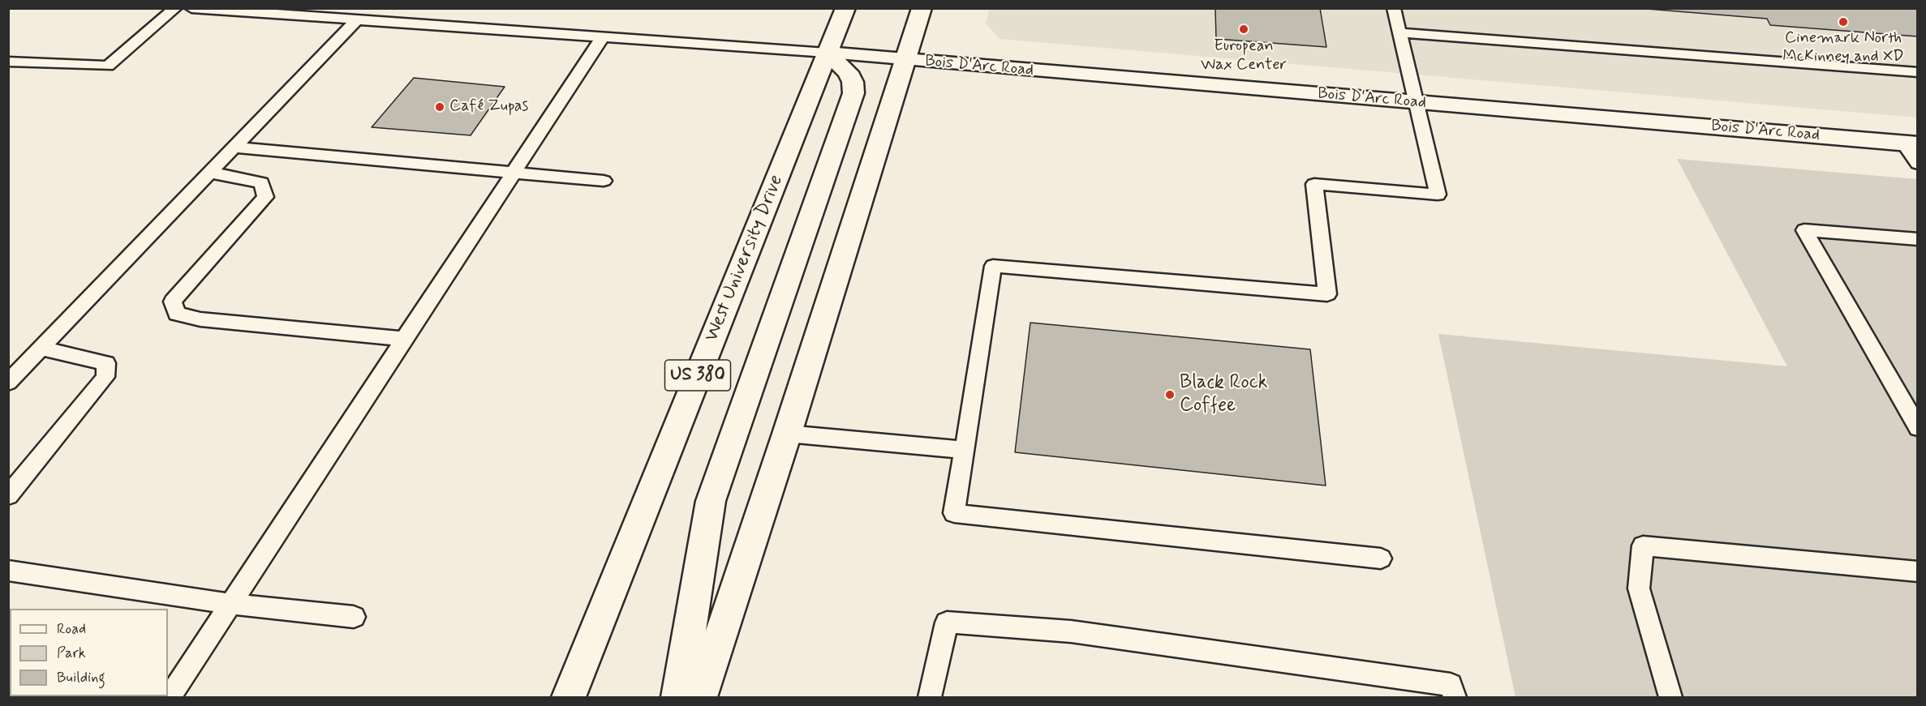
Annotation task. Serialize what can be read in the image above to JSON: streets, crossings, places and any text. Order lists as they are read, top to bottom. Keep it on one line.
{"streets":{"main road":["Bois D'Arc Road","West University Drive","US 380"]},"crossings":[["Bois D'Arc Road","West University Drive"]],"places":["Cinemark North McKinney and XD","European Wax Center","Café Zupas","Black Rock Coffee"],"legend":["Road","Park","Building"]}
